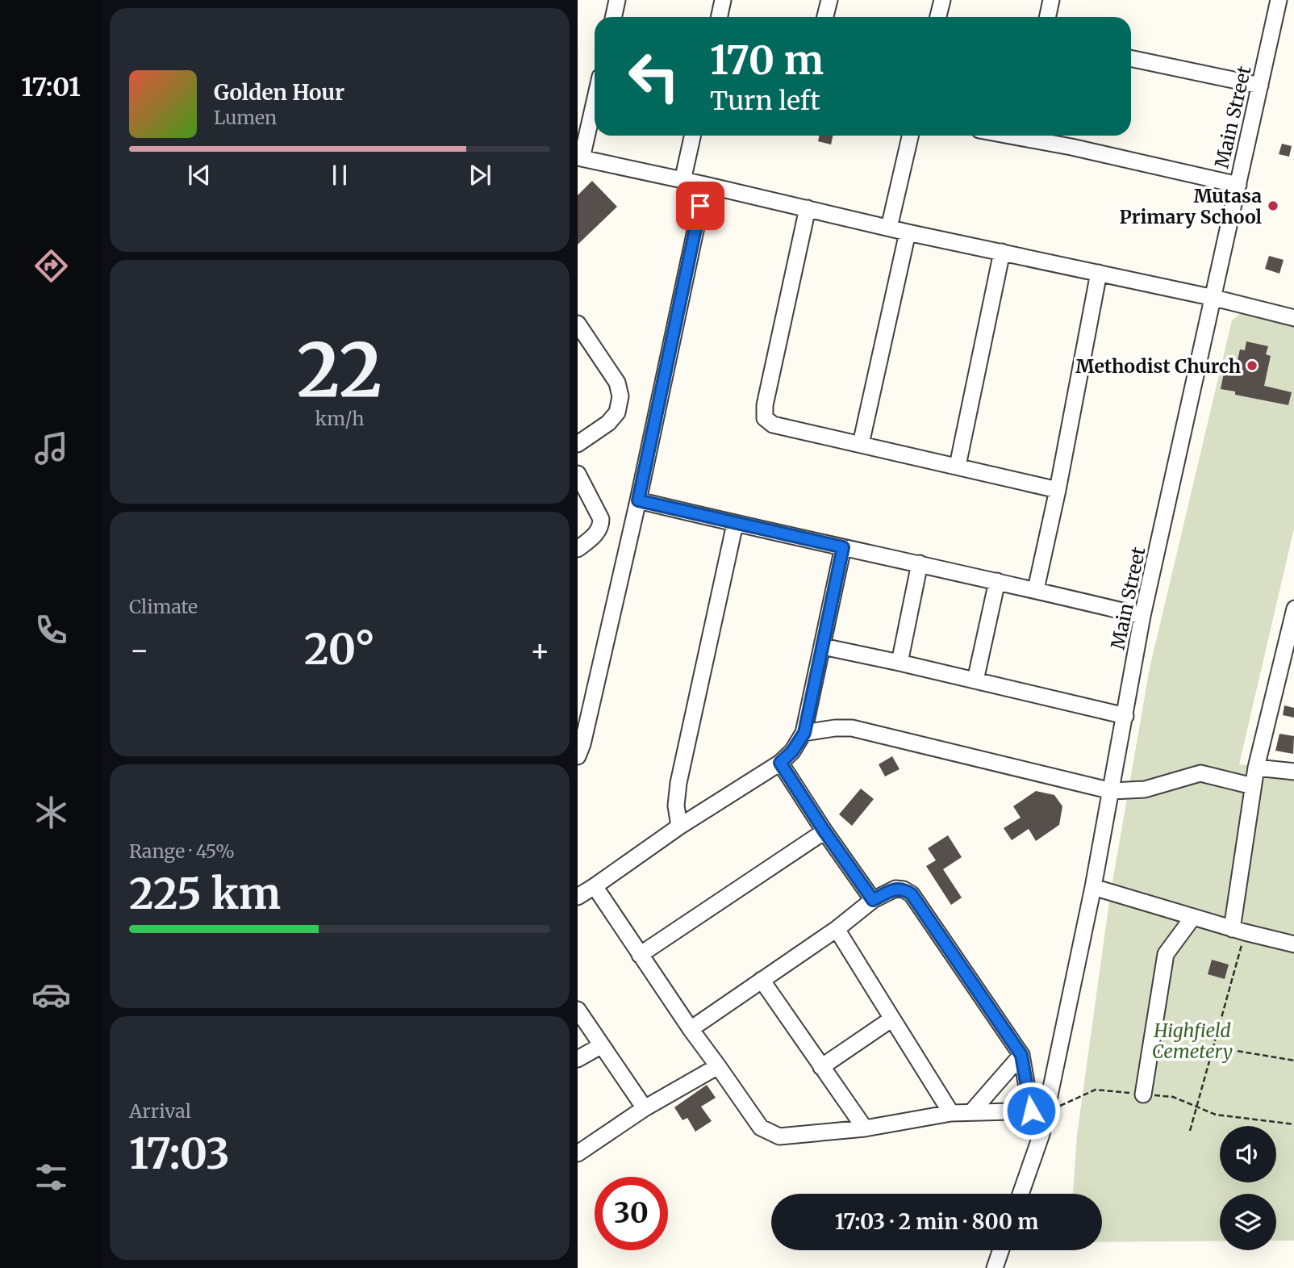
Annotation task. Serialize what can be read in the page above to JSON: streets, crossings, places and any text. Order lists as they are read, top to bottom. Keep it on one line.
{"streets":{"street":["Main Street"]},"parks":["Highfield Cemetery"],"places":["Mutasa Primary School","Methodist Church"],"page":{"tabs":"17:01","turn":["170 m","Turn left"],"song":["Golden Hour","Lumen"],"tile":[["22","km/h"],"Climate",["Range · 45%","225 km"],["Arrival","17:03"]],"heat":["−","20°","+"],"limit":"30","trip":"17:03 · 2 min · 800 m"}}
